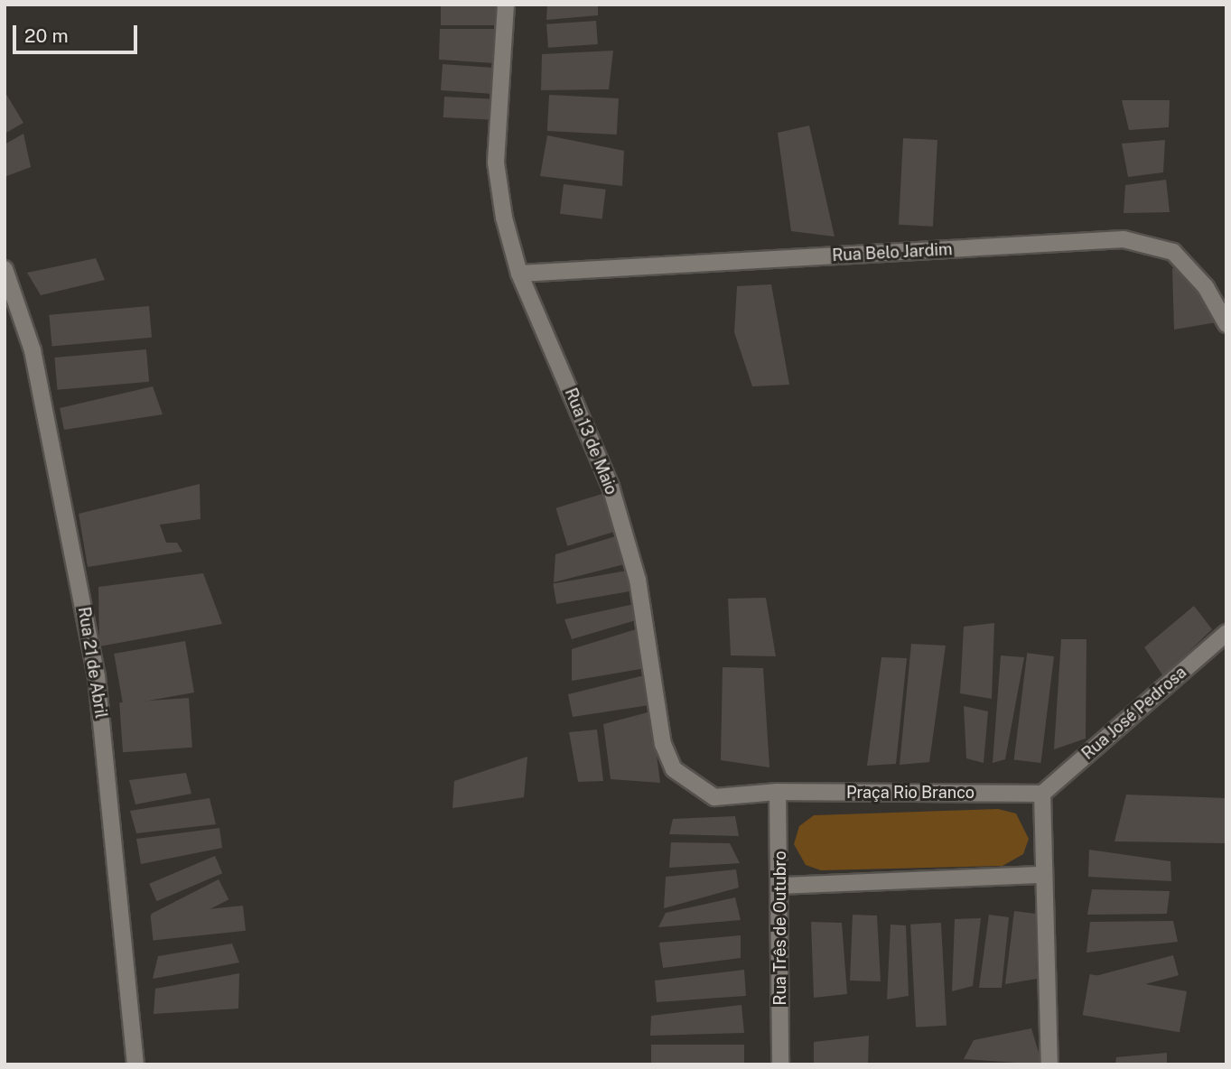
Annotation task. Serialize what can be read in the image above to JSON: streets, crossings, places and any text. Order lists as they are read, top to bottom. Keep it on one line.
{"streets":{"street":["Rua Belo Jardim","Rua 13 de Maio","Rua 21 de Abril","Rua José Pedrosa","Praça Rio Branco","Rua Três de Outubro"]},"crossings":[["Rua Belo Jardim","Rua 13 de Maio"],["Rua 13 de Maio","Praça Rio Branco"],["Rua 13 de Maio","Rua Três de Outubro"],["Rua José Pedrosa","Praça Rio Branco"],["Praça Rio Branco","Rua Três de Outubro"]],"scale_bar":"20 m"}
